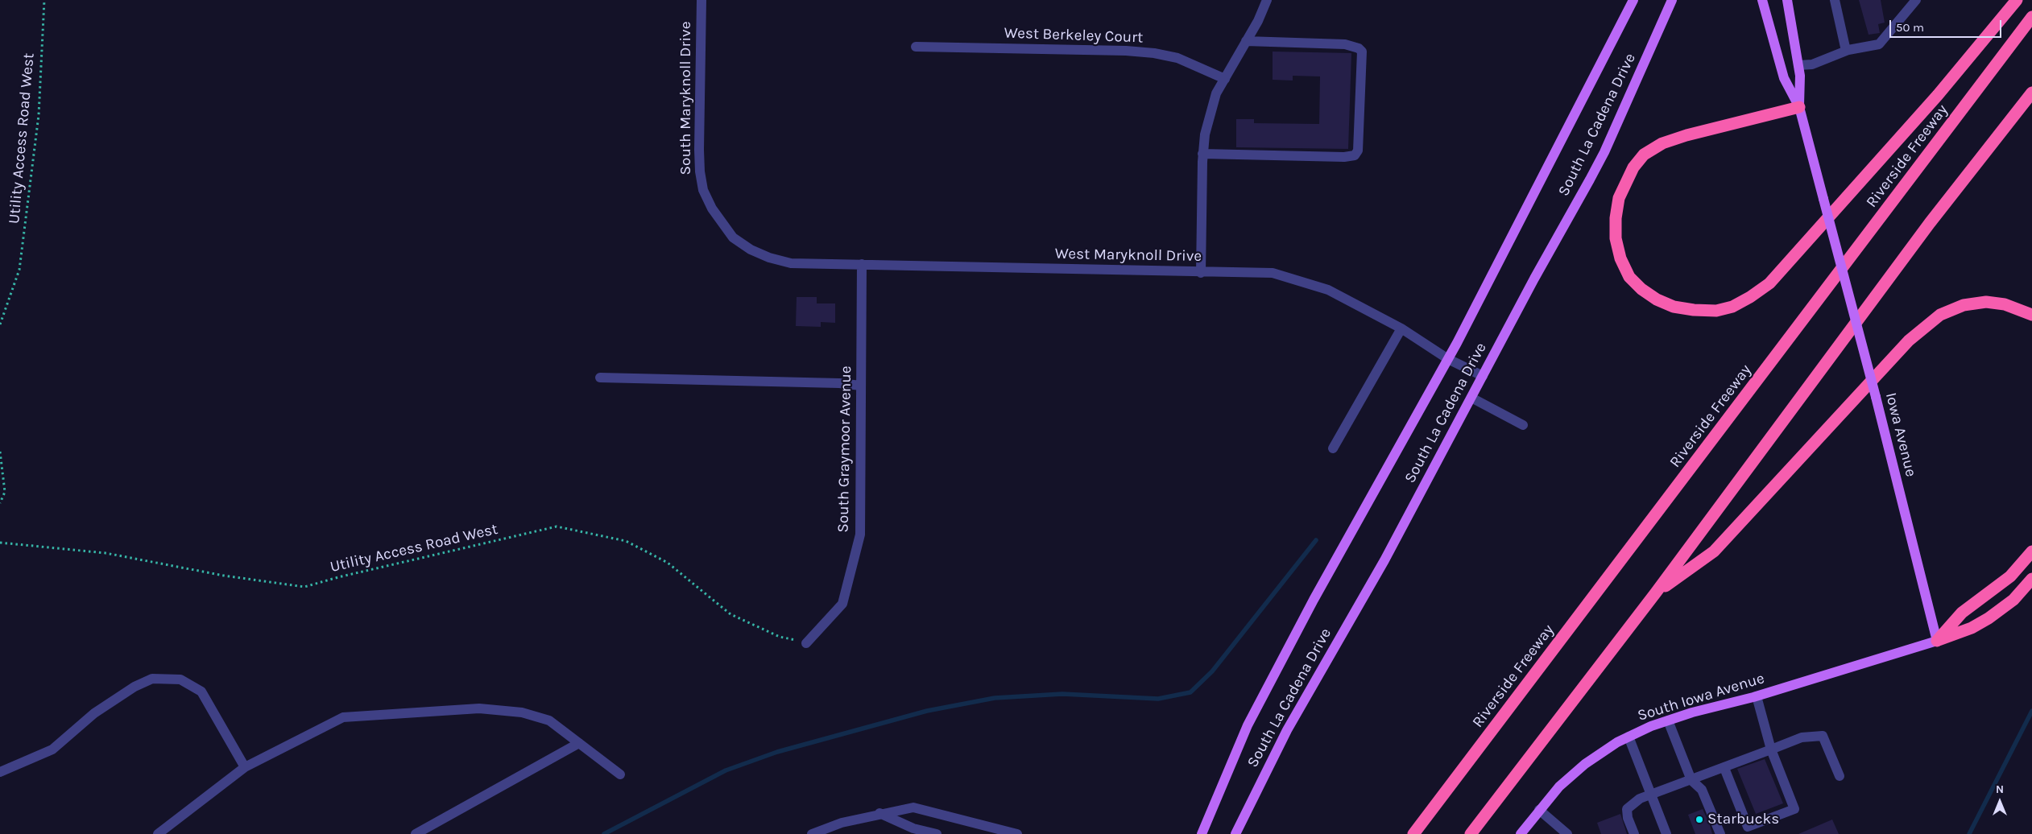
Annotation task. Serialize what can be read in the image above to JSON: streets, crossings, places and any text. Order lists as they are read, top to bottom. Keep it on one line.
{"streets":{"highway":["Riverside Freeway"],"main road":["South La Cadena Drive","Iowa Avenue","South Iowa Avenue"],"street":["West Berkeley Court","South Maryknoll Drive","West Maryknoll Drive","South Graymoor Avenue"],"path":["Utility Access Road West"]},"crossings":[["South Maryknoll Drive","West Maryknoll Drive"],["South La Cadena Drive","West Maryknoll Drive"],["Utility Access Road West","South Graymoor Avenue"],["West Maryknoll Drive","South Graymoor Avenue"],["Iowa Avenue","South Iowa Avenue"]],"places":["Starbucks"],"scale_bar":"50 m","north":"top"}
